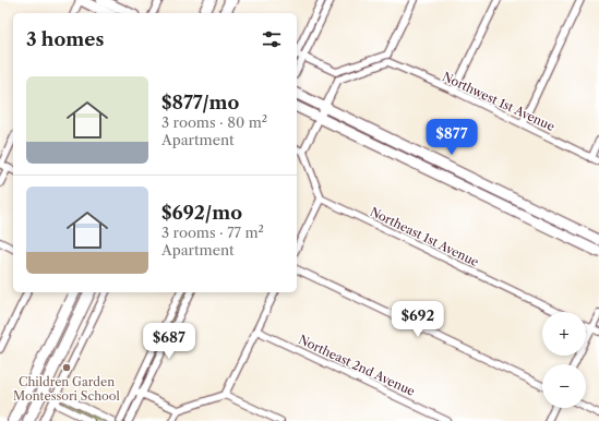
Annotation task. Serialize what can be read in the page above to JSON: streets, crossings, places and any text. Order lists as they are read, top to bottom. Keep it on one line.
{"streets":{"street":["Northwest 1st Avenue","Northeast 1st Avenue","Northeast 2nd Avenue"]},"places":["Children Garden Montessori School"],"page":{"heading":"3 homes","list":[{"name":"$877/mo","note":"3 rooms · 80 m² · Apartment"},{"name":"$692/mo","note":"3 rooms · 77 m² · Apartment"}],"price":["$877","$692","$687"],"map_buttons":["+","−"]}}
